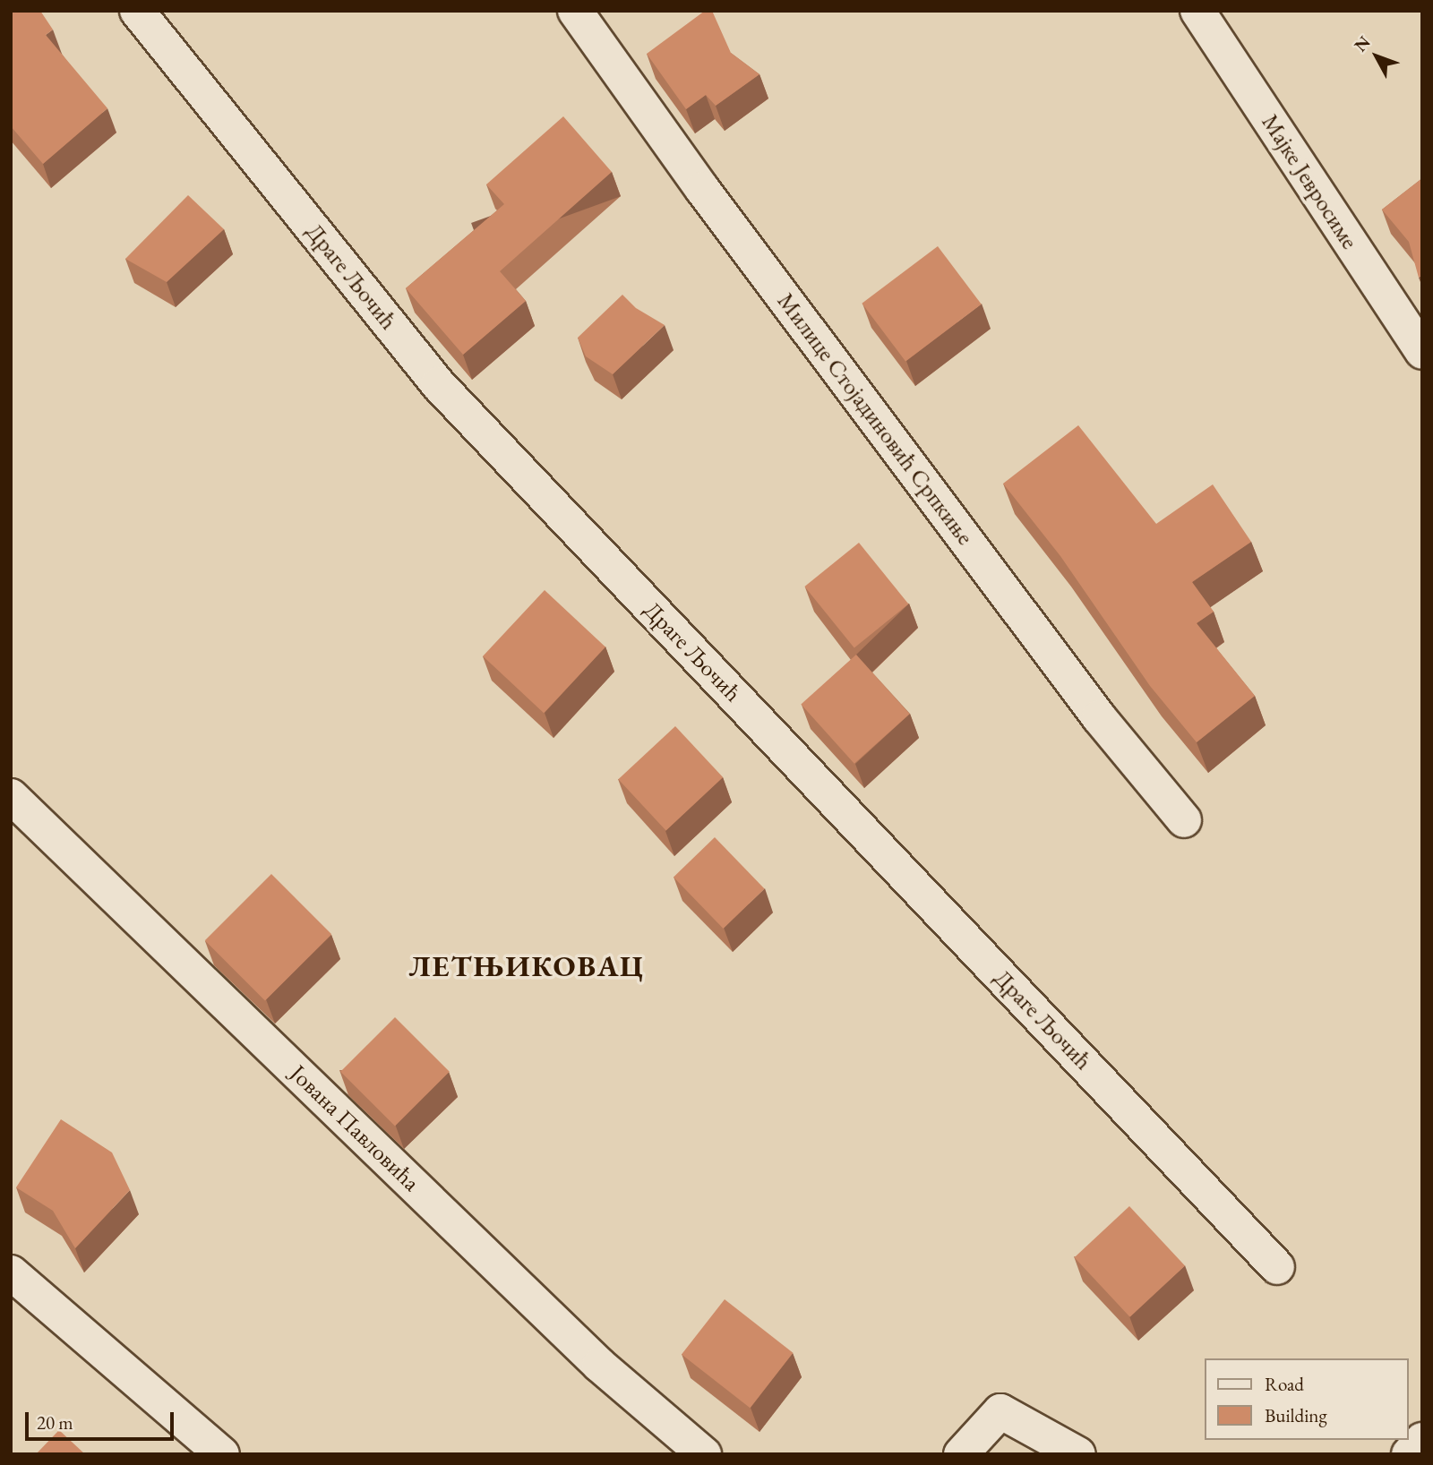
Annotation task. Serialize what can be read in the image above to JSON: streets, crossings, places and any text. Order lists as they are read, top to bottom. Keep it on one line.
{"streets":{"street":["Мајке Јевросиме","Драге Љочић","Милице Стојадиновић Српкиње","Јована Павловића"]},"districts":["ЛЕТЊИКОВАЦ"],"legend":["Road","Building"],"scale_bar":"20 m","north":"top left"}
